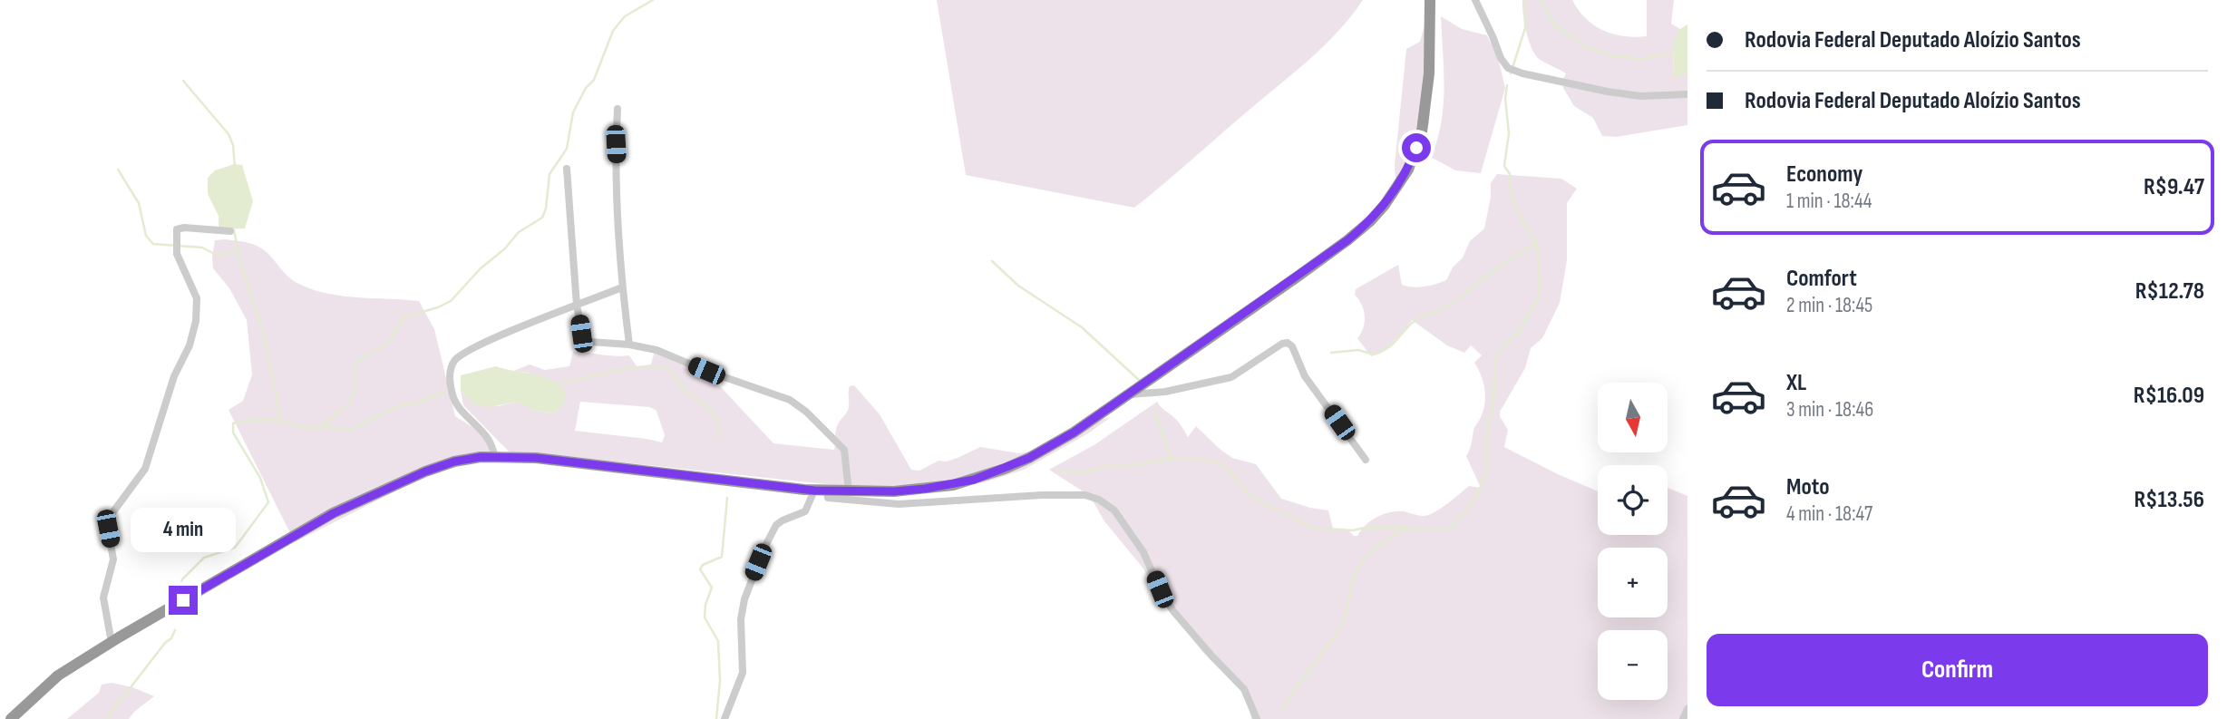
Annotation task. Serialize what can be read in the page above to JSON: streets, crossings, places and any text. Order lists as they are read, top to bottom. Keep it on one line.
{"north":"bottom","page":{"banner":["Rodovia Federal Deputado Aloízio Santos","Rodovia Federal Deputado Aloízio Santos"],"list":[{"name":"Economy","note":"1 min · 18:44","value":"R$9.47"},{"name":"Comfort","note":"2 min · 18:45","value":"R$12.78"},{"name":"XL","note":"3 min · 18:46","value":"R$16.09"},{"name":"Moto","note":"4 min · 18:47","value":"R$13.56"}],"map_buttons":["+","−"],"bubble":"4 min","buttons":"Confirm"}}
